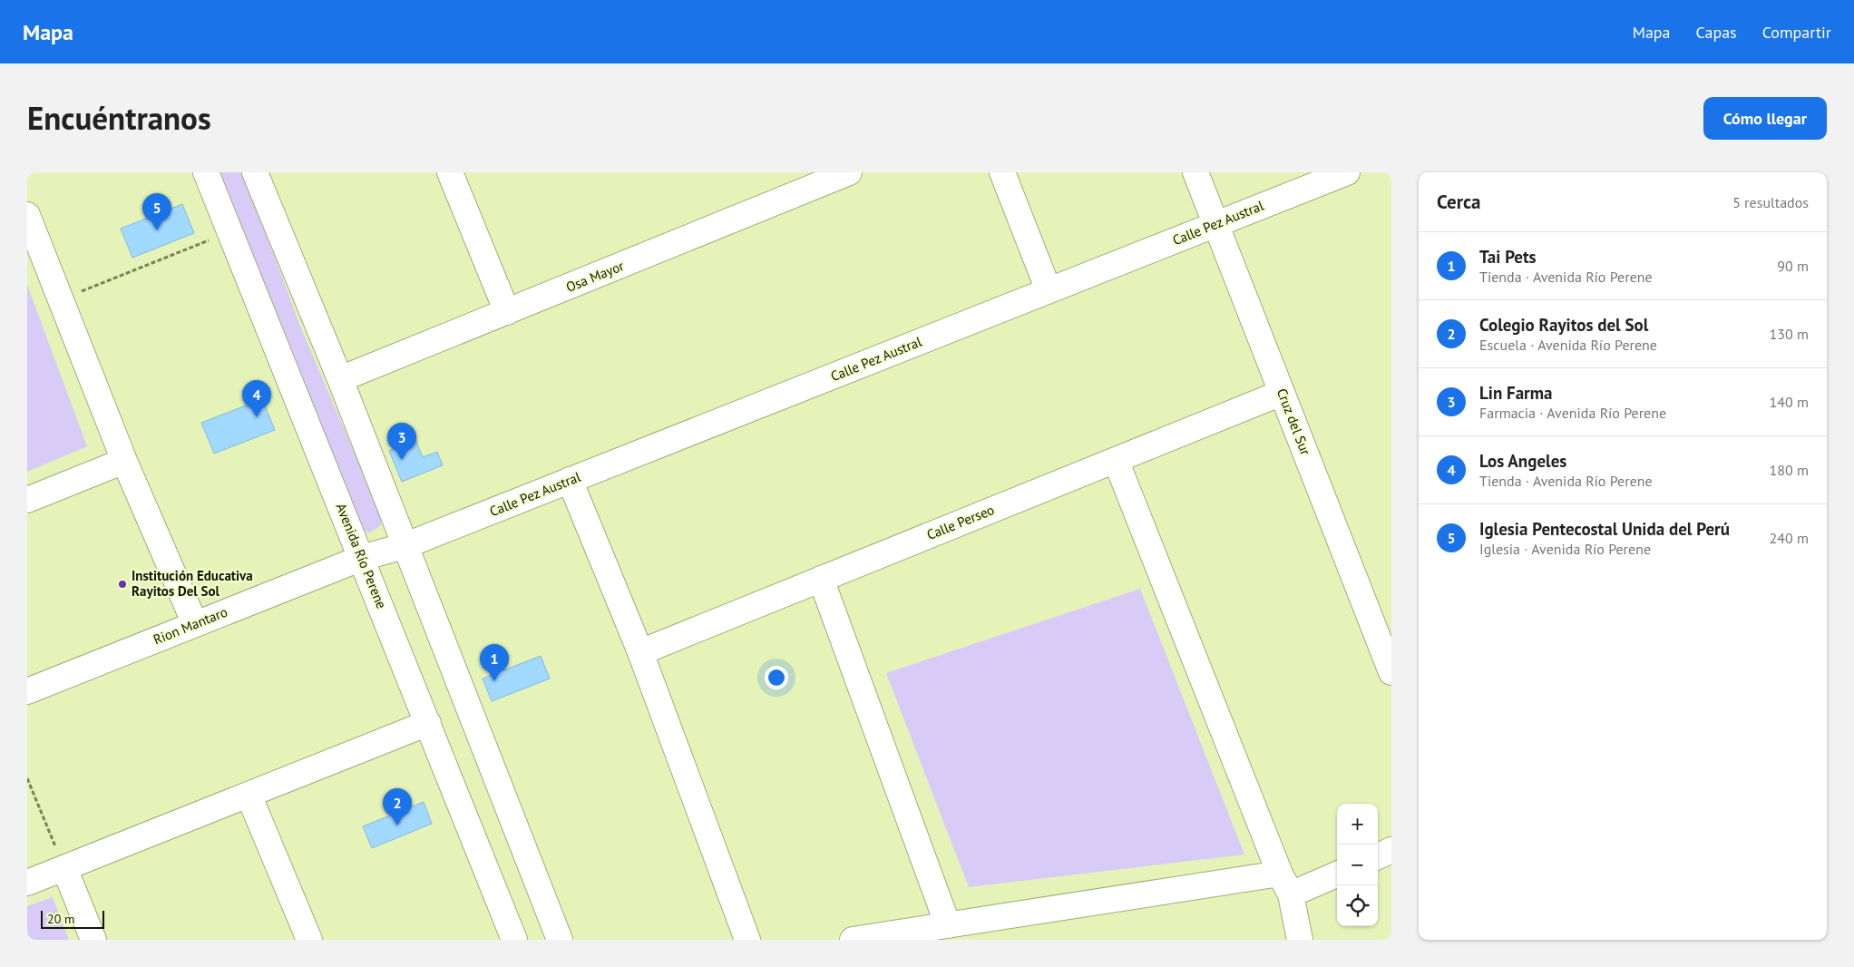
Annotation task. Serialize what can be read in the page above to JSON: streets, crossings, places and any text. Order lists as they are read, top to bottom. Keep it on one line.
{"streets":{"street":["Calle Pez Austral","Osa Mayor","Cruz del Sur","Calle Perseo","Avenida Río Perene","Rion Mantaro"]},"crossings":[["Calle Pez Austral","Cruz del Sur"],["Calle Pez Austral","Rion Mantaro"],["Cruz del Sur","Calle Perseo"],["Avenida Río Perene","Rion Mantaro"]],"places":["Institución Educativa Rayitos Del Sol"],"scale_bar":"20 m","page":{"header":"Mapa","nav":["Mapa","Capas","Compartir"],"title":"Encuéntranos","buttons":"Cómo llegar","heading":["Cerca","5 resultados"],"pins":["5","4","3","1","2"],"list":[{"mark":"1","name":"Tai Pets","note":"Tienda · Avenida Río Perene","value":"90 m"},{"mark":"2","name":"Colegio Rayitos del Sol","note":"Escuela · Avenida Río Perene","value":"130 m"},{"mark":"3","name":"Lin Farma","note":"Farmacia · Avenida Río Perene","value":"140 m"},{"mark":"4","name":"Los Angeles","note":"Tienda · Avenida Río Perene","value":"180 m"},{"mark":"5","name":"Iglesia Pentecostal Unida del Perú","note":"Iglesia · Avenida Río Perene","value":"240 m"}],"map_buttons":["+","−"],"scale":"20 m"}}
